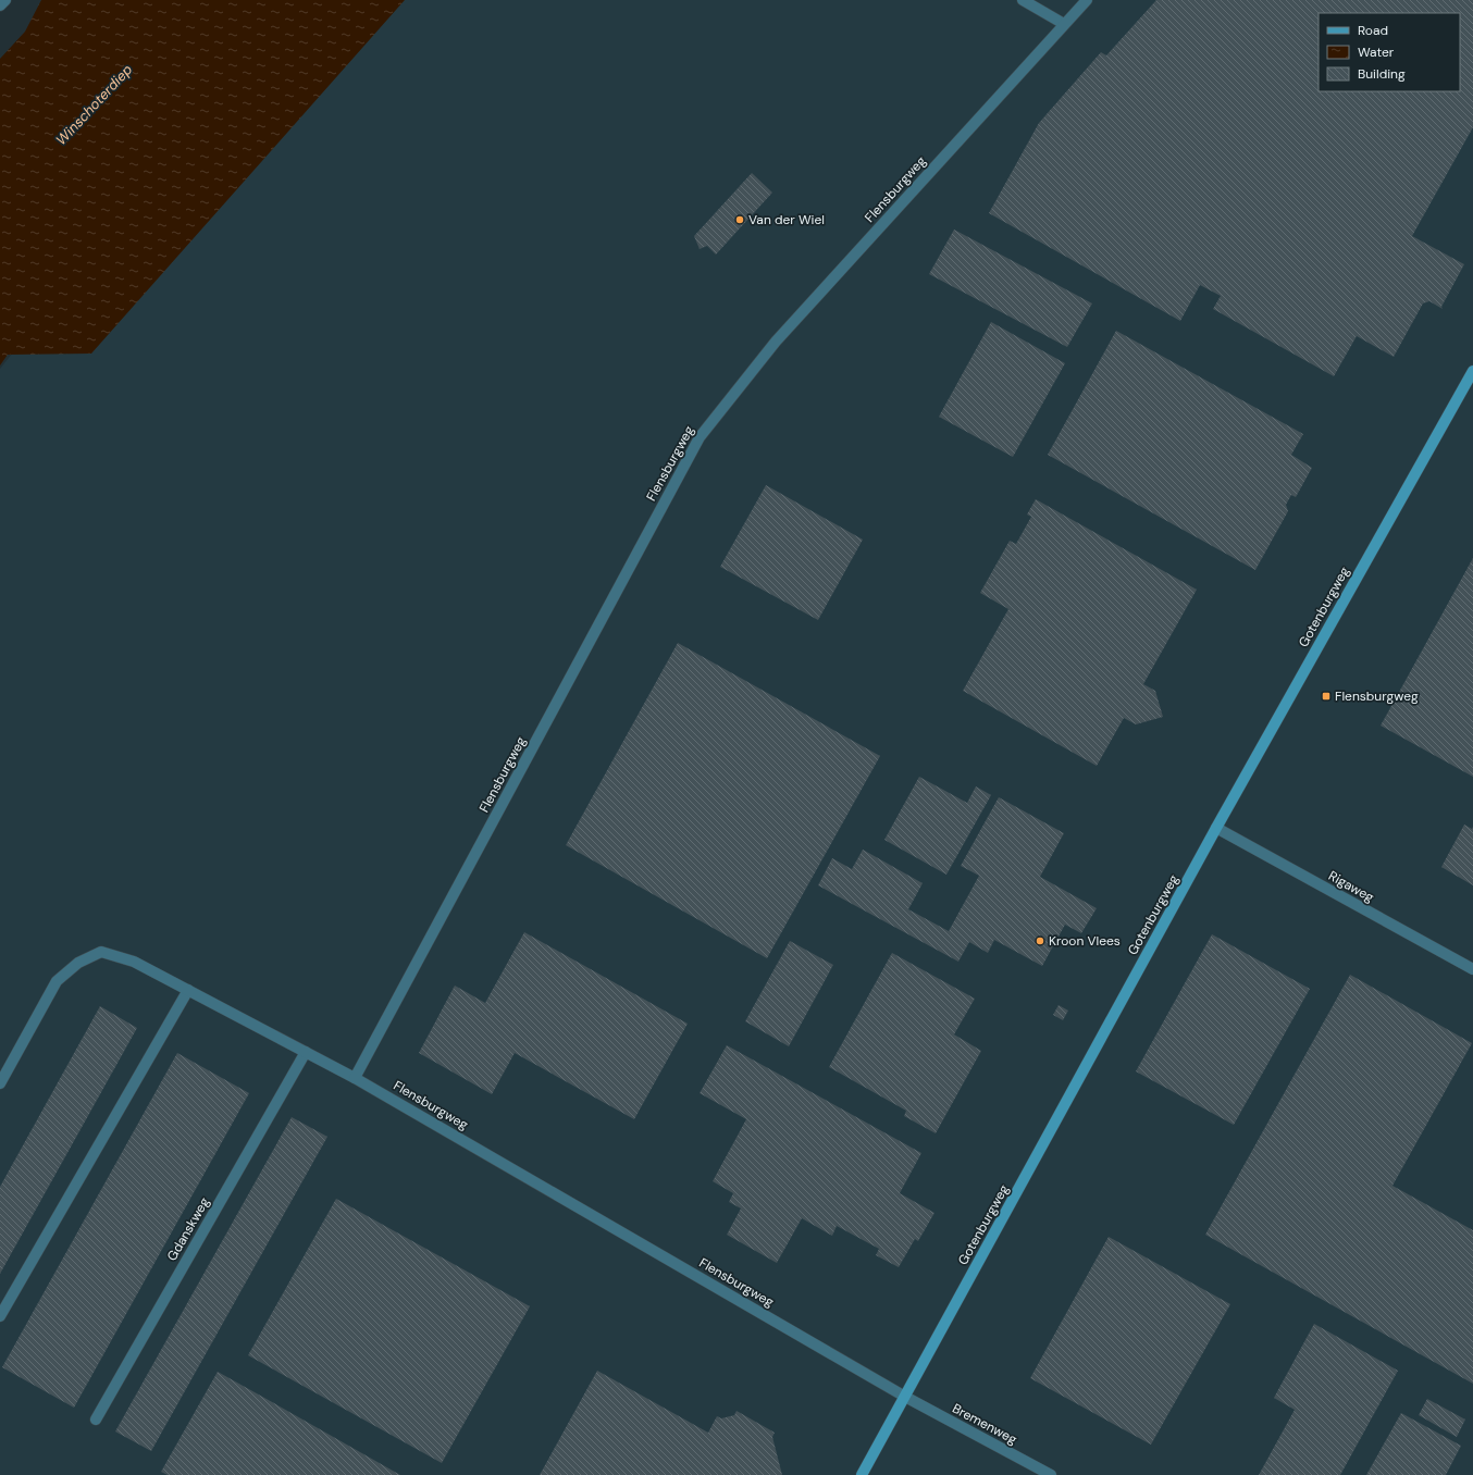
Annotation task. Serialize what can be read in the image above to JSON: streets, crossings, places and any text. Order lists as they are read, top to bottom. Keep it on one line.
{"streets":{"street":["Flensburgweg","Gotenburgweg","Rigaweg","Gdanskweg","Bremenweg"]},"crossings":[["Flensburgweg","Gotenburgweg"],["Flensburgweg","Bremenweg"],["Gotenburgweg","Rigaweg"],["Gotenburgweg","Bremenweg"]],"water":["Winschoterdiep"],"places":{"other":["Van der Wiel","Kroon Vlees"],"transit":["Flensburgweg"]},"legend":["Road","Water","Building"]}
